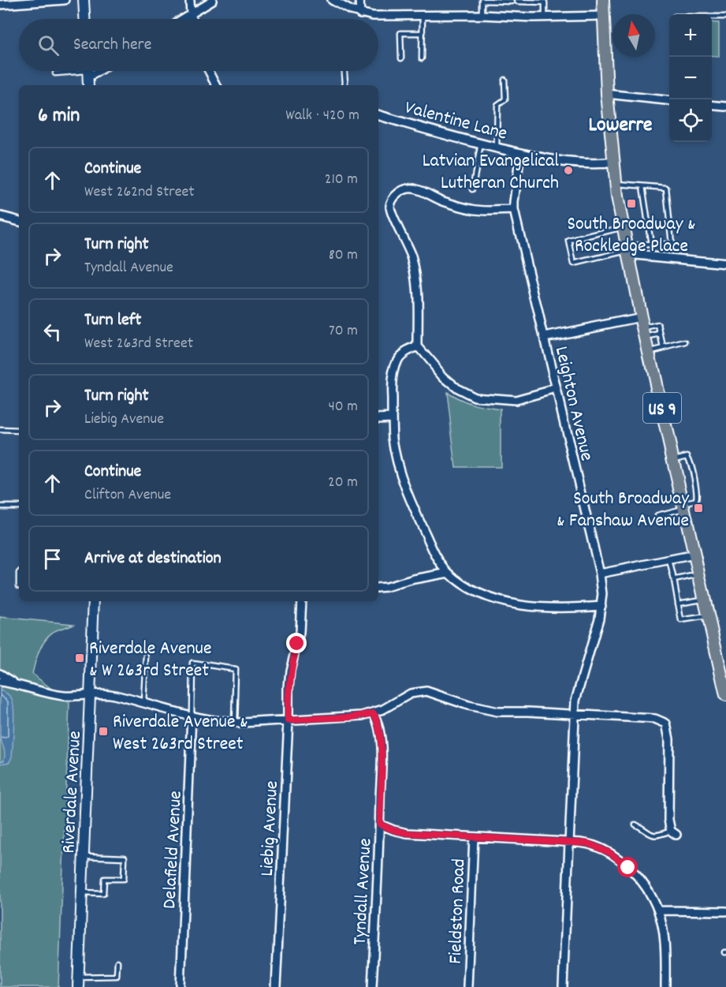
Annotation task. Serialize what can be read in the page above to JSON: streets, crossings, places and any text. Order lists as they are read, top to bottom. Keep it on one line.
{"streets":{"main road":["US 9","Riverdale Avenue"],"street":["Valentine Lane","Leighton Avenue","Liebig Avenue","Delafield Avenue","Tyndall Avenue","Fieldston Road"]},"crossings":[["Valentine Lane","Leighton Avenue"],["Valentine Lane","US 9"]],"districts":["Lowerre"],"places":{"other":["Latvian Evangelical Lutheran Church"],"transit":["South Broadway & Rockledge Place","South Broadway & Fanshaw Avenue","Riverdale Avenue & W 263rd Street","Riverdale Avenue & West 263rd Street"]},"north":"top","page":{"map_buttons":["+","−"],"search":"Search here","heading":["6 min","Walk · 420 m"],"list":[["Continue","West 262nd Street","210 m"],["Turn right","Tyndall Avenue","80 m"],["Turn left","West 263rd Street","70 m"],["Turn right","Liebig Avenue","40 m"],["Continue","Clifton Avenue","20 m"],"Arrive at destination"]}}
